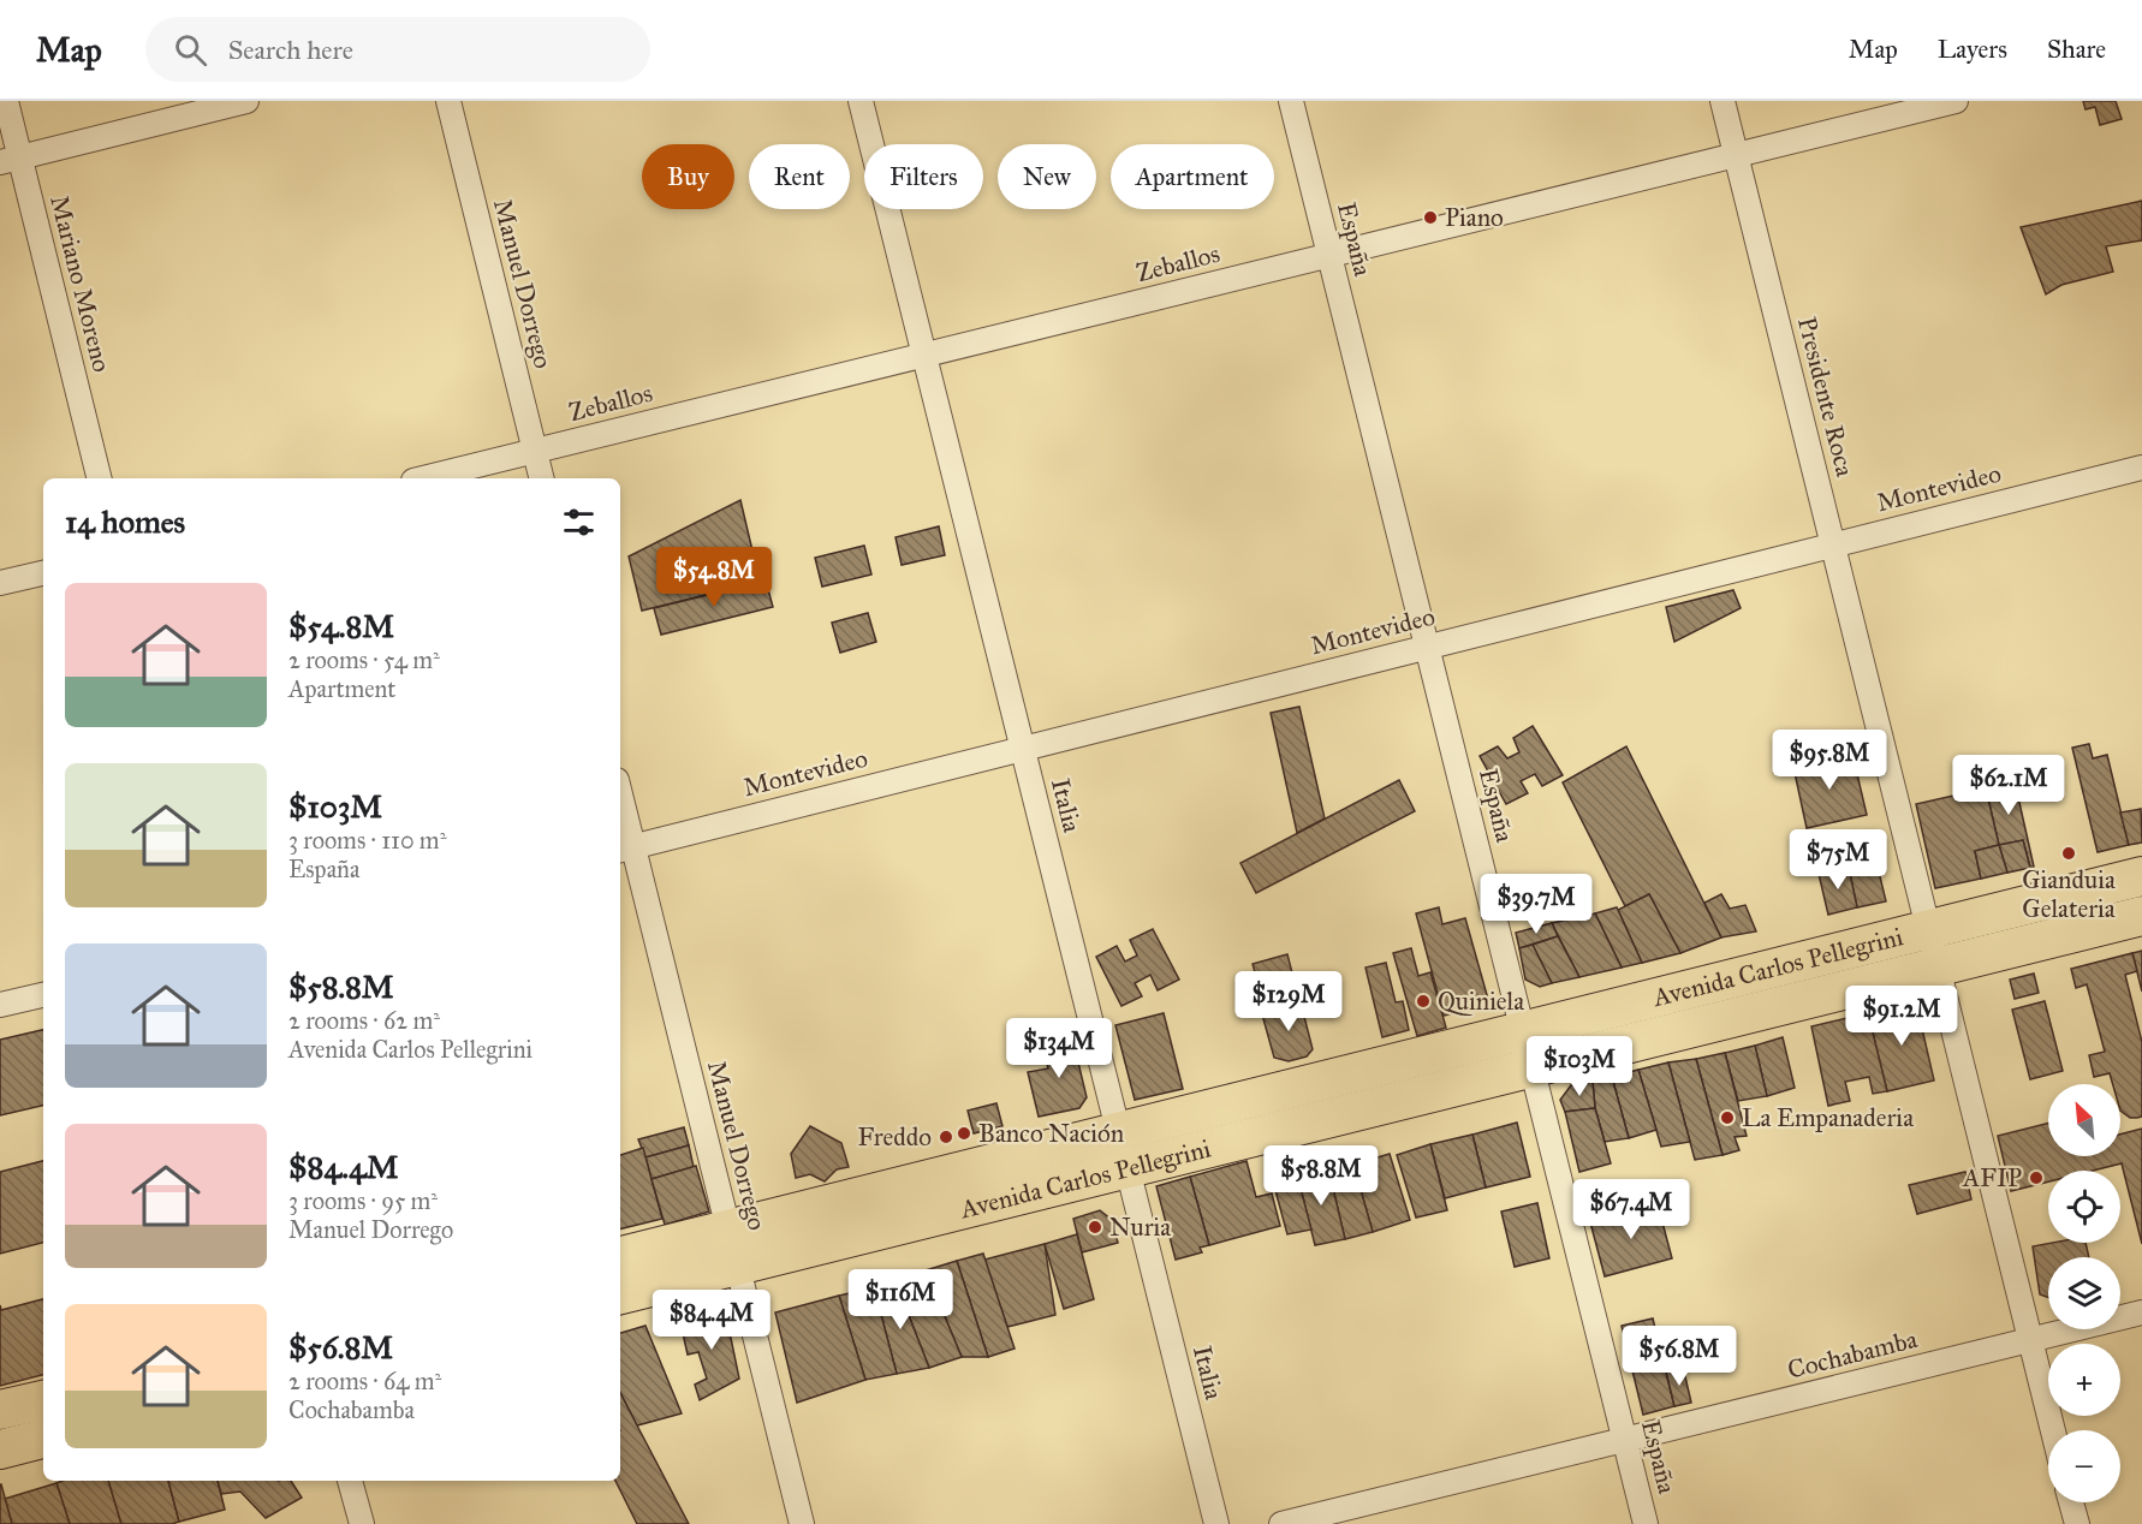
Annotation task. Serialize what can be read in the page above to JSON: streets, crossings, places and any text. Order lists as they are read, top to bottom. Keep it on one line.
{"streets":{"main road":["Avenida Carlos Pellegrini"],"street":["España","Zeballos","Mariano Moreno","Manuel Dorrego","Presidente Roca","Montevideo","Italia","Cochabamba"]},"crossings":[["España","Zeballos"],["España","Montevideo"],["España","Avenida Carlos Pellegrini"],["España","Cochabamba"],["Zeballos","Manuel Dorrego"],["Zeballos","Presidente Roca"],["Zeballos","Italia"],["Manuel Dorrego","Montevideo"],["Manuel Dorrego","Avenida Carlos Pellegrini"],["Presidente Roca","Montevideo"],["Presidente Roca","Avenida Carlos Pellegrini"],["Presidente Roca","Cochabamba"],["Montevideo","Italia"],["Italia","Avenida Carlos Pellegrini"]],"places":["Piano","Gianduia Gelateria","Quiniela","La Empanaderia","Banco Nación","Freddo","AFIP","Nuria"],"north":"top left","page":{"header":"Map","search":"Search here","nav":["Map","Layers","Share"],"chip":["Buy","Rent","Filters","New","Apartment"],"heading":"14 homes","price":["$54.8M","$95.8M","$62.1M","$75M","$39.7M","$129M","$91.2M","$134M","$103M","$58.8M","$67.4M","$116M","$84.4M","$56.8M"],"list":[{"name":"$54.8M","note":"2 rooms · 54 m² · Apartment"},{"name":"$103M","note":"3 rooms · 110 m² · España"},{"name":"$58.8M","note":"2 rooms · 62 m² · Avenida Carlos Pellegrini"},{"name":"$84.4M","note":"3 rooms · 95 m² · Manuel Dorrego"},{"name":"$56.8M","note":"2 rooms · 64 m² · Cochabamba"}],"map_buttons":["+","−"]}}
